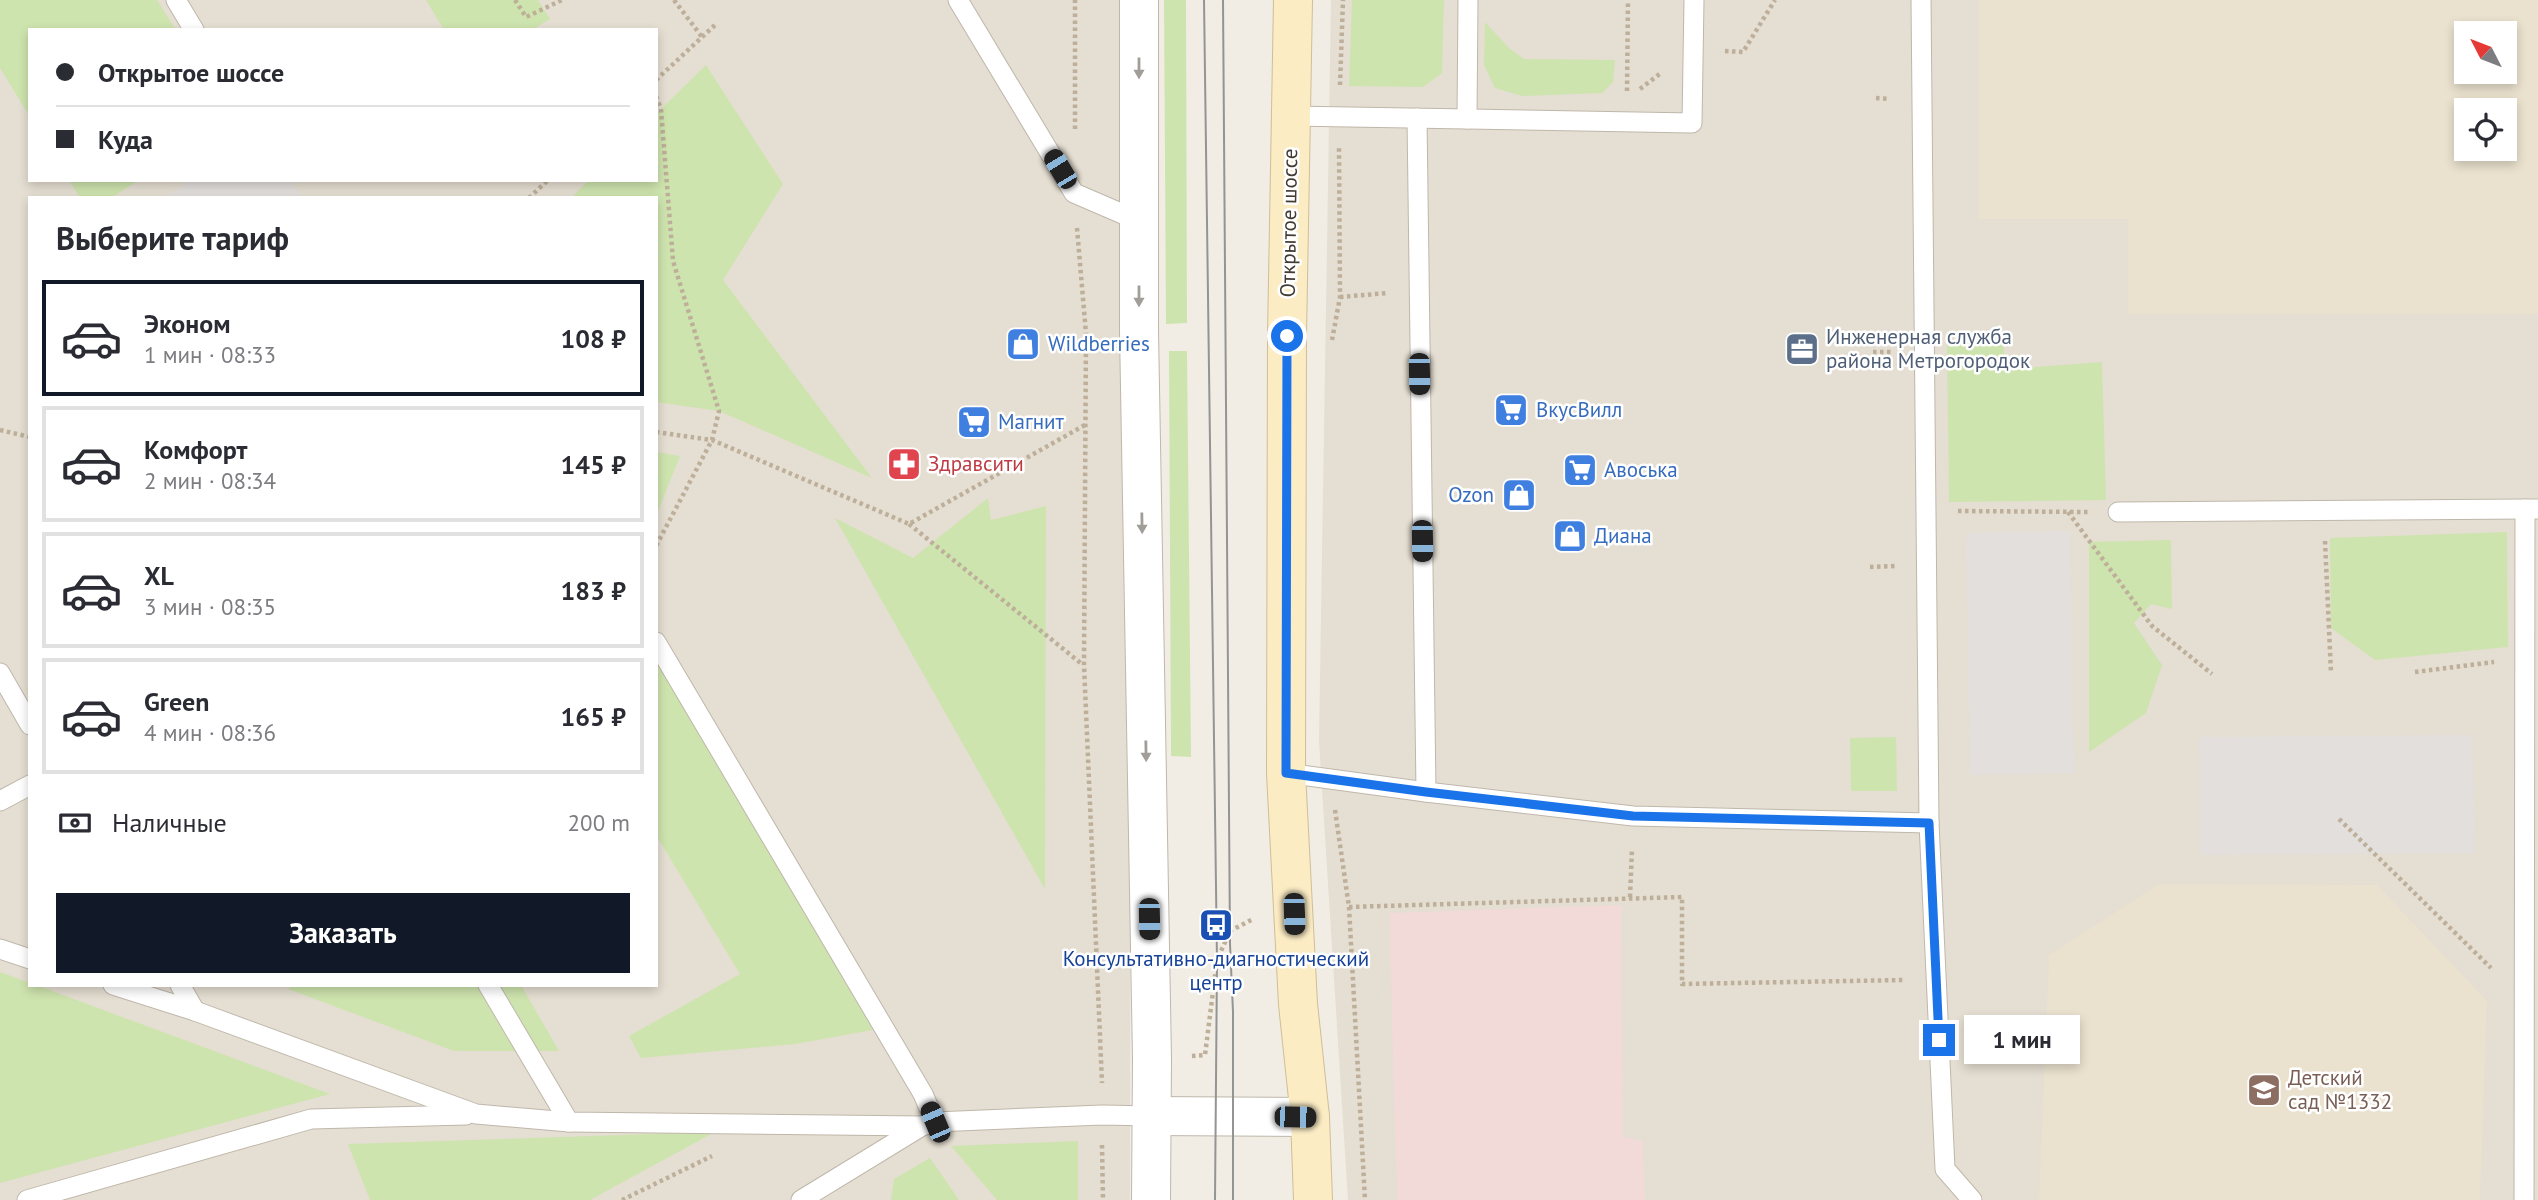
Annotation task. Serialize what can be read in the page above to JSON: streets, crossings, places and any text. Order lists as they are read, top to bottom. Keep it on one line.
{"streets":{"street":["Открытое шоссе"]},"places":{"shop":["Wildberries","Ozon","Диана"],"office":["Инженерная служба района Метрогородок"],"supermarket":["ВкусВилл","Магнит","Авоська"],"pharmacy":["Здравсити"],"bus stop":["Консультативно-диагностический центр"],"school or university":["Детский сад №1332"]},"north":"top left","page":{"banner":["Открытое шоссе","Куда"],"heading":"Выберите тариф","list":[{"name":"Эконом","note":"1 мин · 08:33","value":"108 ₽"},{"name":"Комфорт","note":"2 мин · 08:34","value":"145 ₽"},{"name":"XL","note":"3 мин · 08:35","value":"183 ₽"},{"name":"Green","note":"4 мин · 08:36","value":"165 ₽"}],"pay":["Наличные","200 m"],"buttons":"Заказать","bubble":"1 мин"}}
